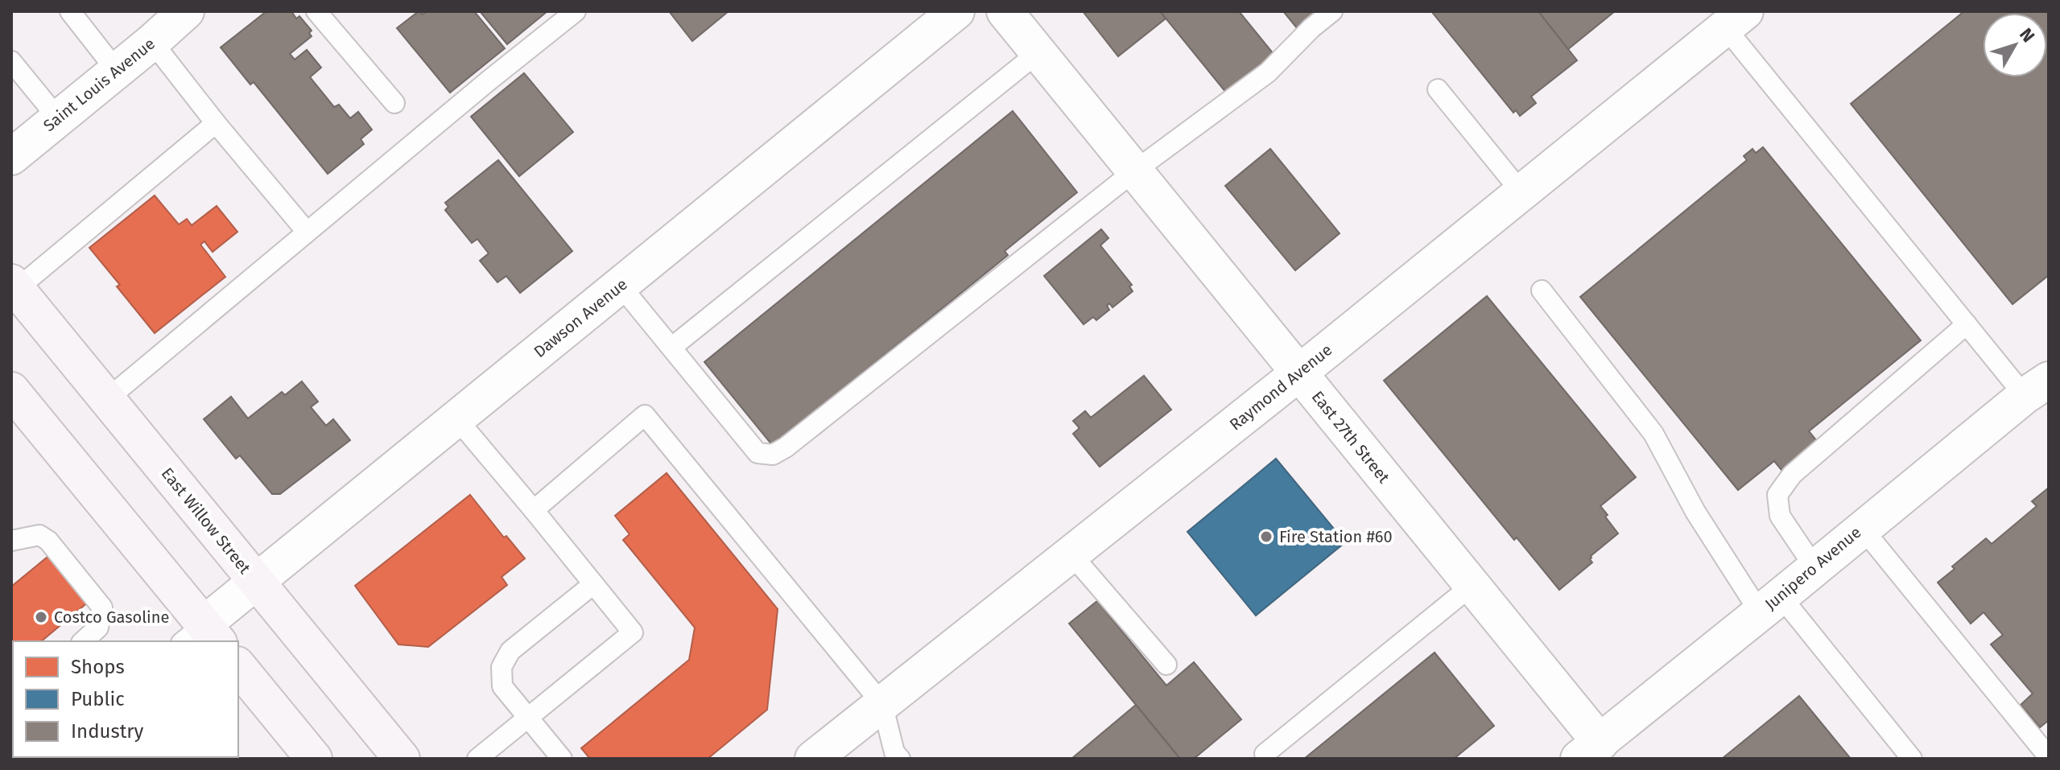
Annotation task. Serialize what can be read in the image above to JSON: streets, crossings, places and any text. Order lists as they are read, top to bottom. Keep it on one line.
{"streets":{"main road":["East Willow Street"],"street":["Saint Louis Avenue","Dawson Avenue","Raymond Avenue","East 27th Street","Junipero Avenue"]},"crossings":[["Dawson Avenue","East Willow Street"],["Raymond Avenue","East 27th Street"],["East 27th Street","Junipero Avenue"]],"places":["Fire Station #60","Costco Gasoline"],"legend":["Shops","Public","Industry"],"north":"top right"}
